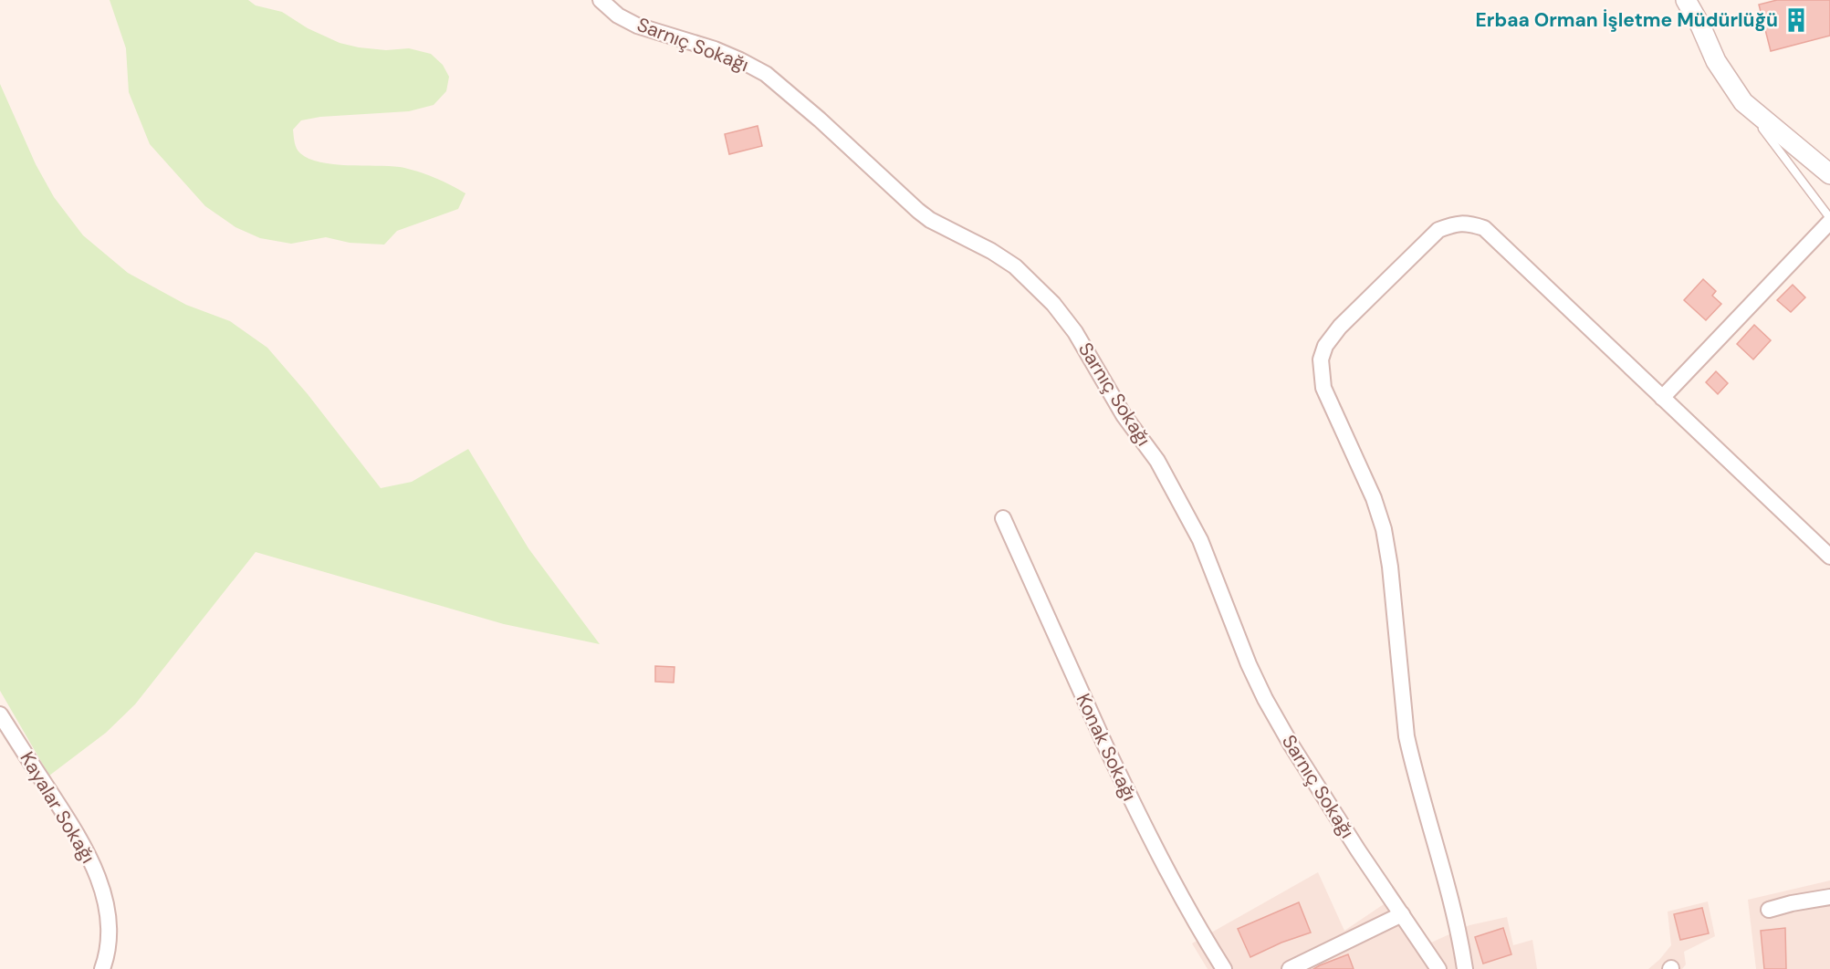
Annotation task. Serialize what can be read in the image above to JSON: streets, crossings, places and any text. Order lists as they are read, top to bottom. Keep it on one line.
{"streets":{"street":["Sarnıç Sokağı","Konak Sokağı","Kayalar Sokağı"]},"places":{"building":["Erbaa Orman İşletme Müdürlüğü"]}}
